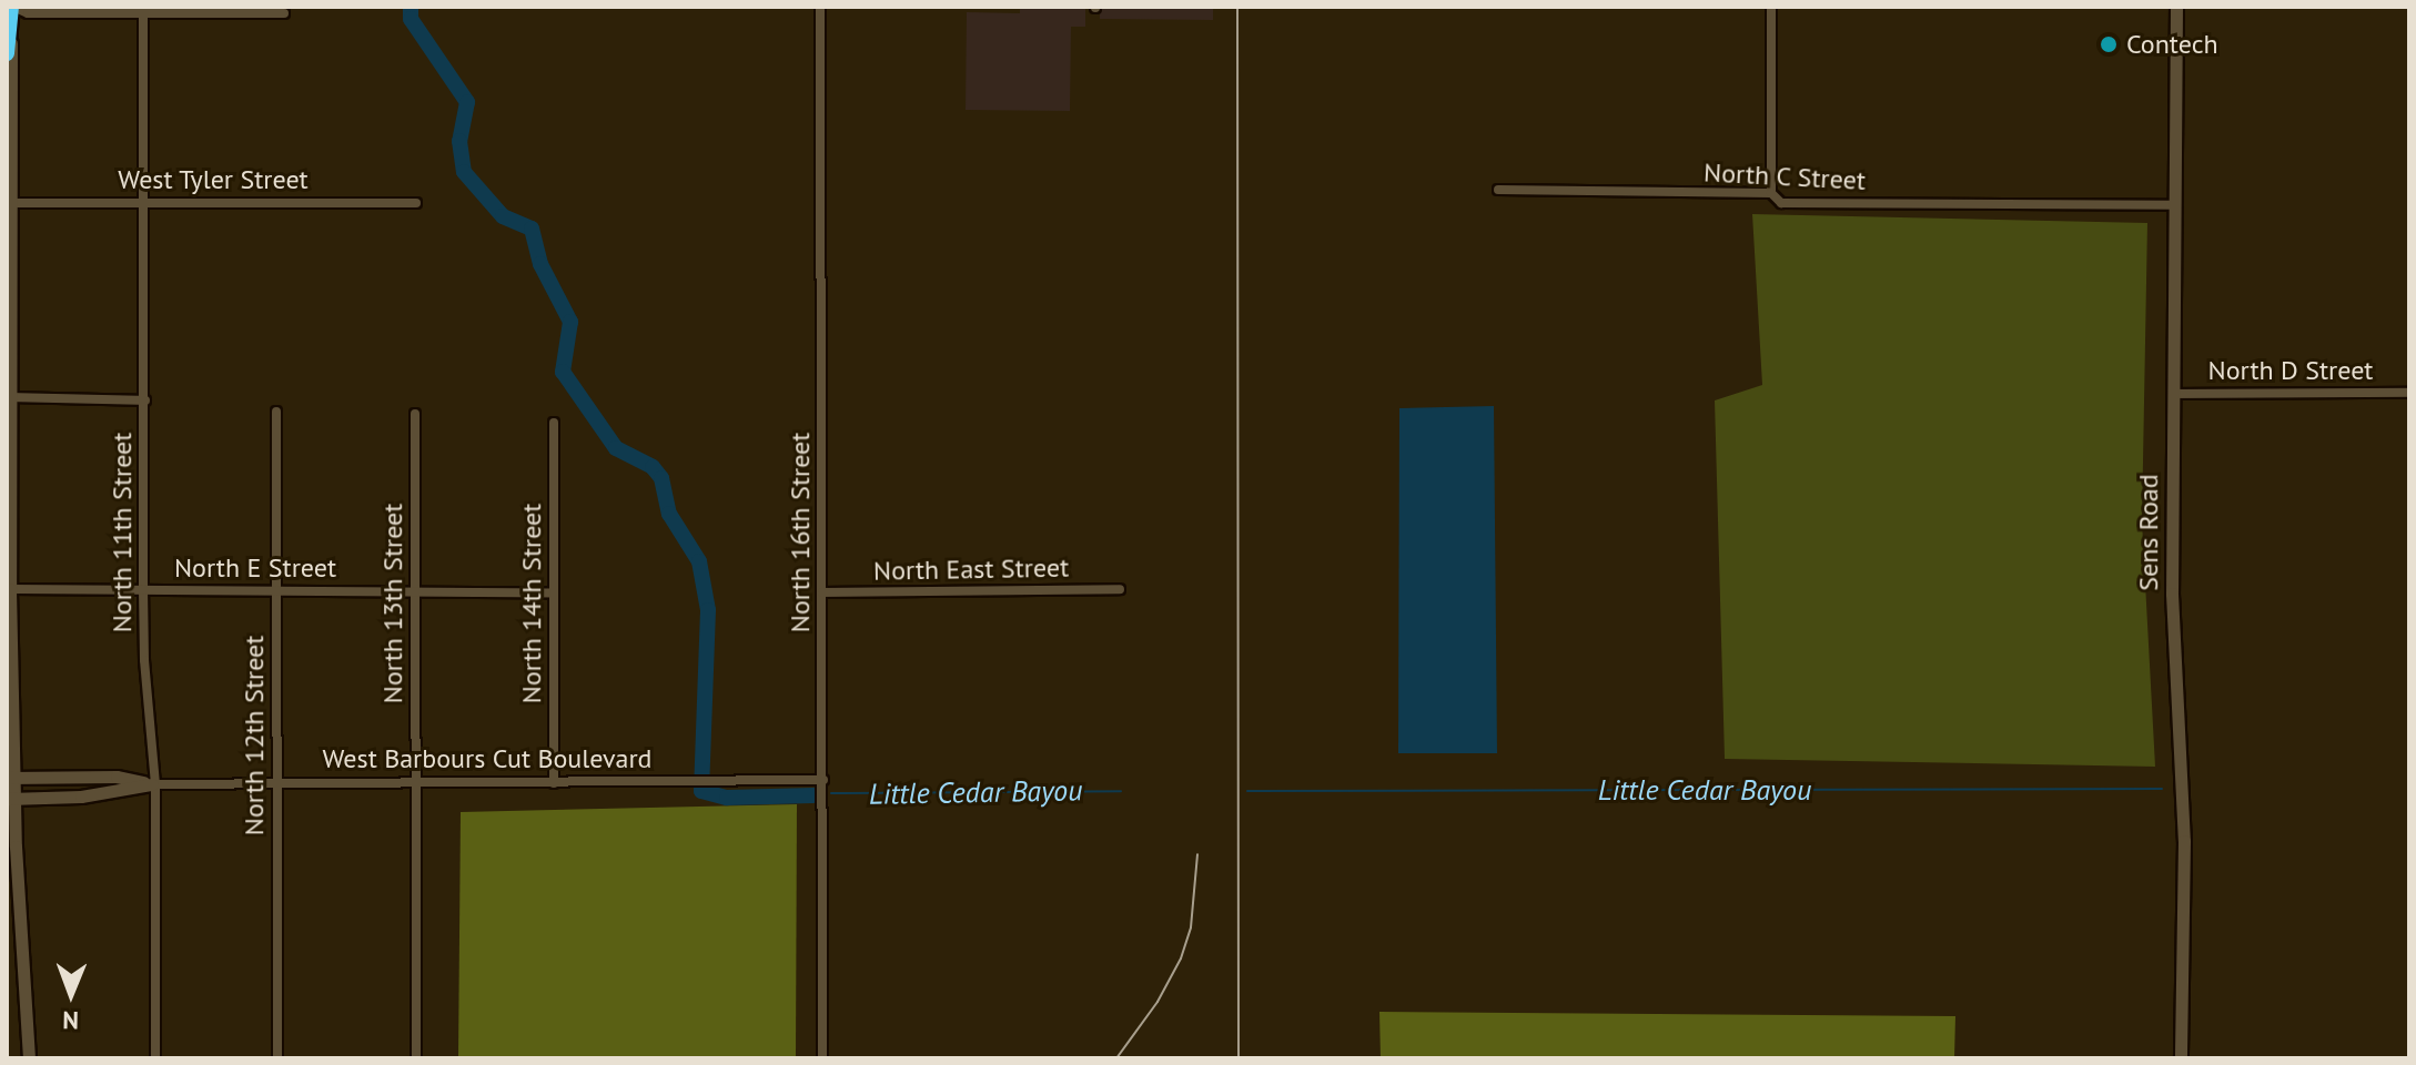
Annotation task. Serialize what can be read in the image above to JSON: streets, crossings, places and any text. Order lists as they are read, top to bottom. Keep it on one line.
{"streets":{"main road":["Sens Road","West Barbours Cut Boulevard"],"street":["North C Street","West Tyler Street","North D Street","North 11th Street","North 16th Street","North E Street","North East Street","North 13th Street","North 14th Street","North 12th Street"]},"crossings":[["North C Street","Sens Road"],["West Tyler Street","North 11th Street"],["North D Street","Sens Road"],["North 11th Street","North E Street"],["North 11th Street","West Barbours Cut Boulevard"],["North 16th Street","North East Street"],["North 16th Street","West Barbours Cut Boulevard"],["North E Street","North 13th Street"],["North E Street","North 14th Street"],["North E Street","North 12th Street"],["North 13th Street","West Barbours Cut Boulevard"],["North 14th Street","West Barbours Cut Boulevard"],["North 12th Street","West Barbours Cut Boulevard"]],"water":["Little Cedar Bayou"],"places":["Contech"],"north":"bottom"}
